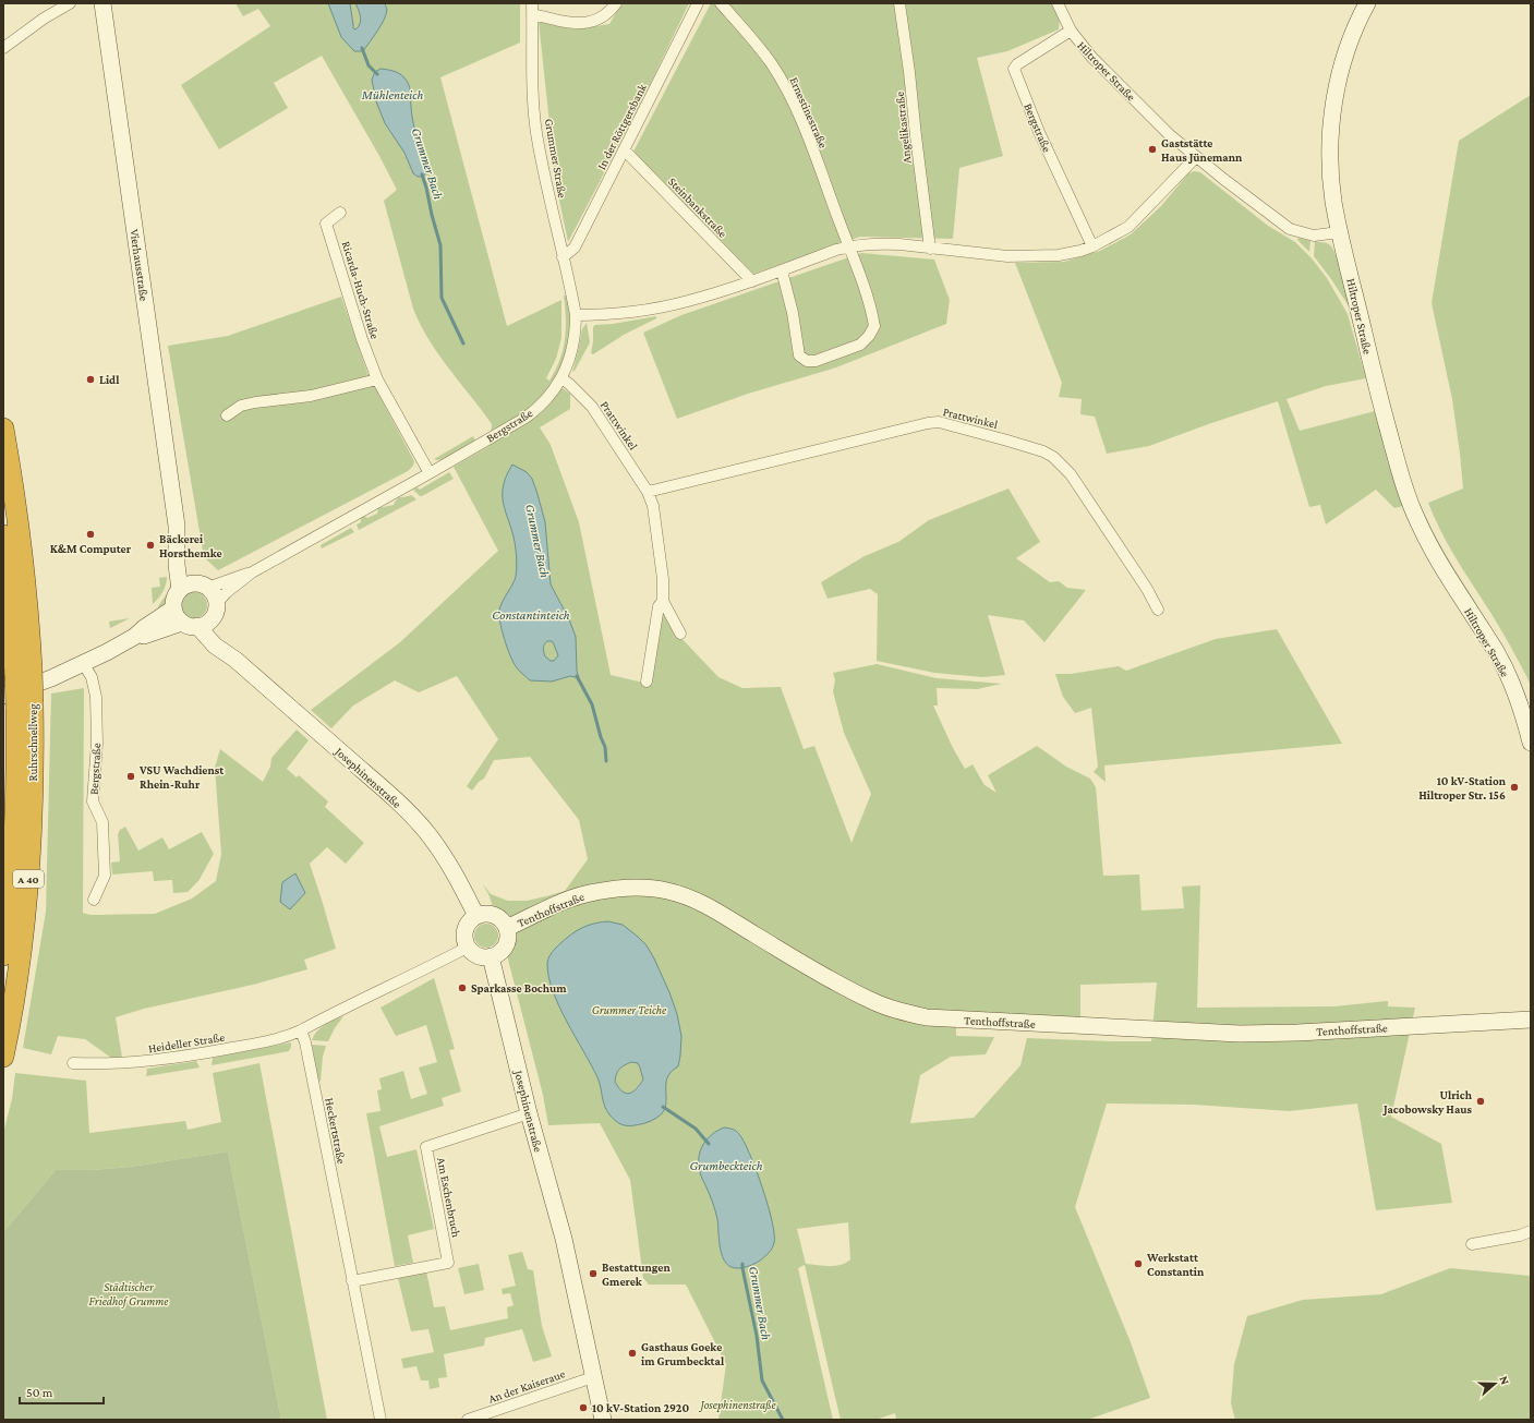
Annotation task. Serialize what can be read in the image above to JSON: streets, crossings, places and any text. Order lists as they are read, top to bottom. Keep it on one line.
{"streets":{"highway":["Ruhrschnellweg","A 40"],"street":["Hiltroper Straße","Ernestinestraße","In der Röttgersbank","Angelikastraße","Bergstraße","Grummer Straße","Steinbankstraße","Vierhausstraße","Ricarda-Huch-Straße","Prattwinkel","Josephinenstraße","Tenthoffstraße","Heideller Straße","Heckertstraße","Am Eschenbruch","An der Kaiseraue"]},"crossings":[["Hiltroper Straße","Bergstraße"],["In der Röttgersbank","Grummer Straße"],["In der Röttgersbank","Steinbankstraße"],["Bergstraße","Grummer Straße"],["Bergstraße","Vierhausstraße"],["Bergstraße","Ricarda-Huch-Straße"],["Bergstraße","Prattwinkel"],["Bergstraße","Ruhrschnellweg"],["Bergstraße","Josephinenstraße"],["Vierhausstraße","Josephinenstraße"],["Josephinenstraße","Tenthoffstraße"],["Josephinenstraße","Am Eschenbruch"],["Josephinenstraße","An der Kaiseraue"],["Heideller Straße","Heckertstraße"],["Heckertstraße","Am Eschenbruch"]],"water":["Mühlenteich","Grummer Bach","Constantinteich","Grumbeckteich"],"parks":["Grummer Teiche","Städtischer Friedhof Grumme","Josephinenstraße"],"places":["Gaststätte Haus Jünemann","Lidl","K&M Computer","Bäckerei Horsthemke","VSU Wachdienst Rhein-Ruhr","10 kV-Station Hiltroper Str. 156","Sparkasse Bochum","Ulrich Jacobowsky Haus","Werkstatt Constantin","Bestattungen Gmerek","Gasthaus Goeke im Grumbecktal","10 kV-Station 2920"],"scale_bar":"50 m","north":"right"}
